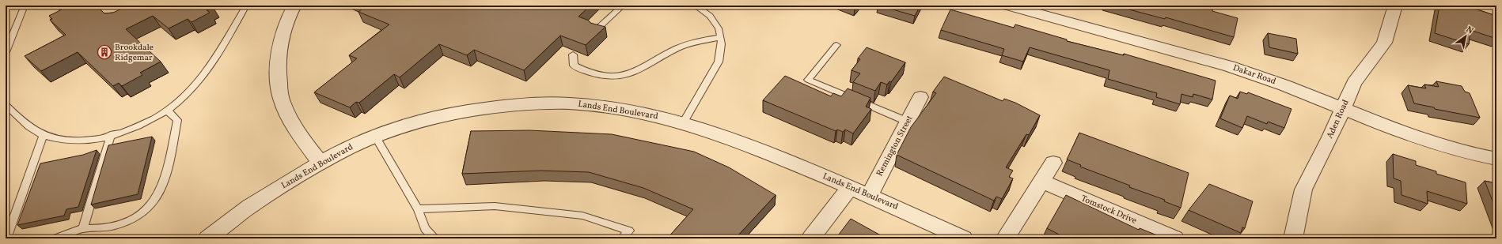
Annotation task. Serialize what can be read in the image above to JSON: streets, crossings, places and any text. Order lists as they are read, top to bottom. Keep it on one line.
{"streets":{"street":["Dakar Road","Lands End Boulevard","Aden Road","Remington Street","Tomstock Drive"]},"crossings":[["Dakar Road","Aden Road"],["Lands End Boulevard","Remington Street"]],"places":{"building":["Brookdale Ridgemar"]},"north":"top right"}
